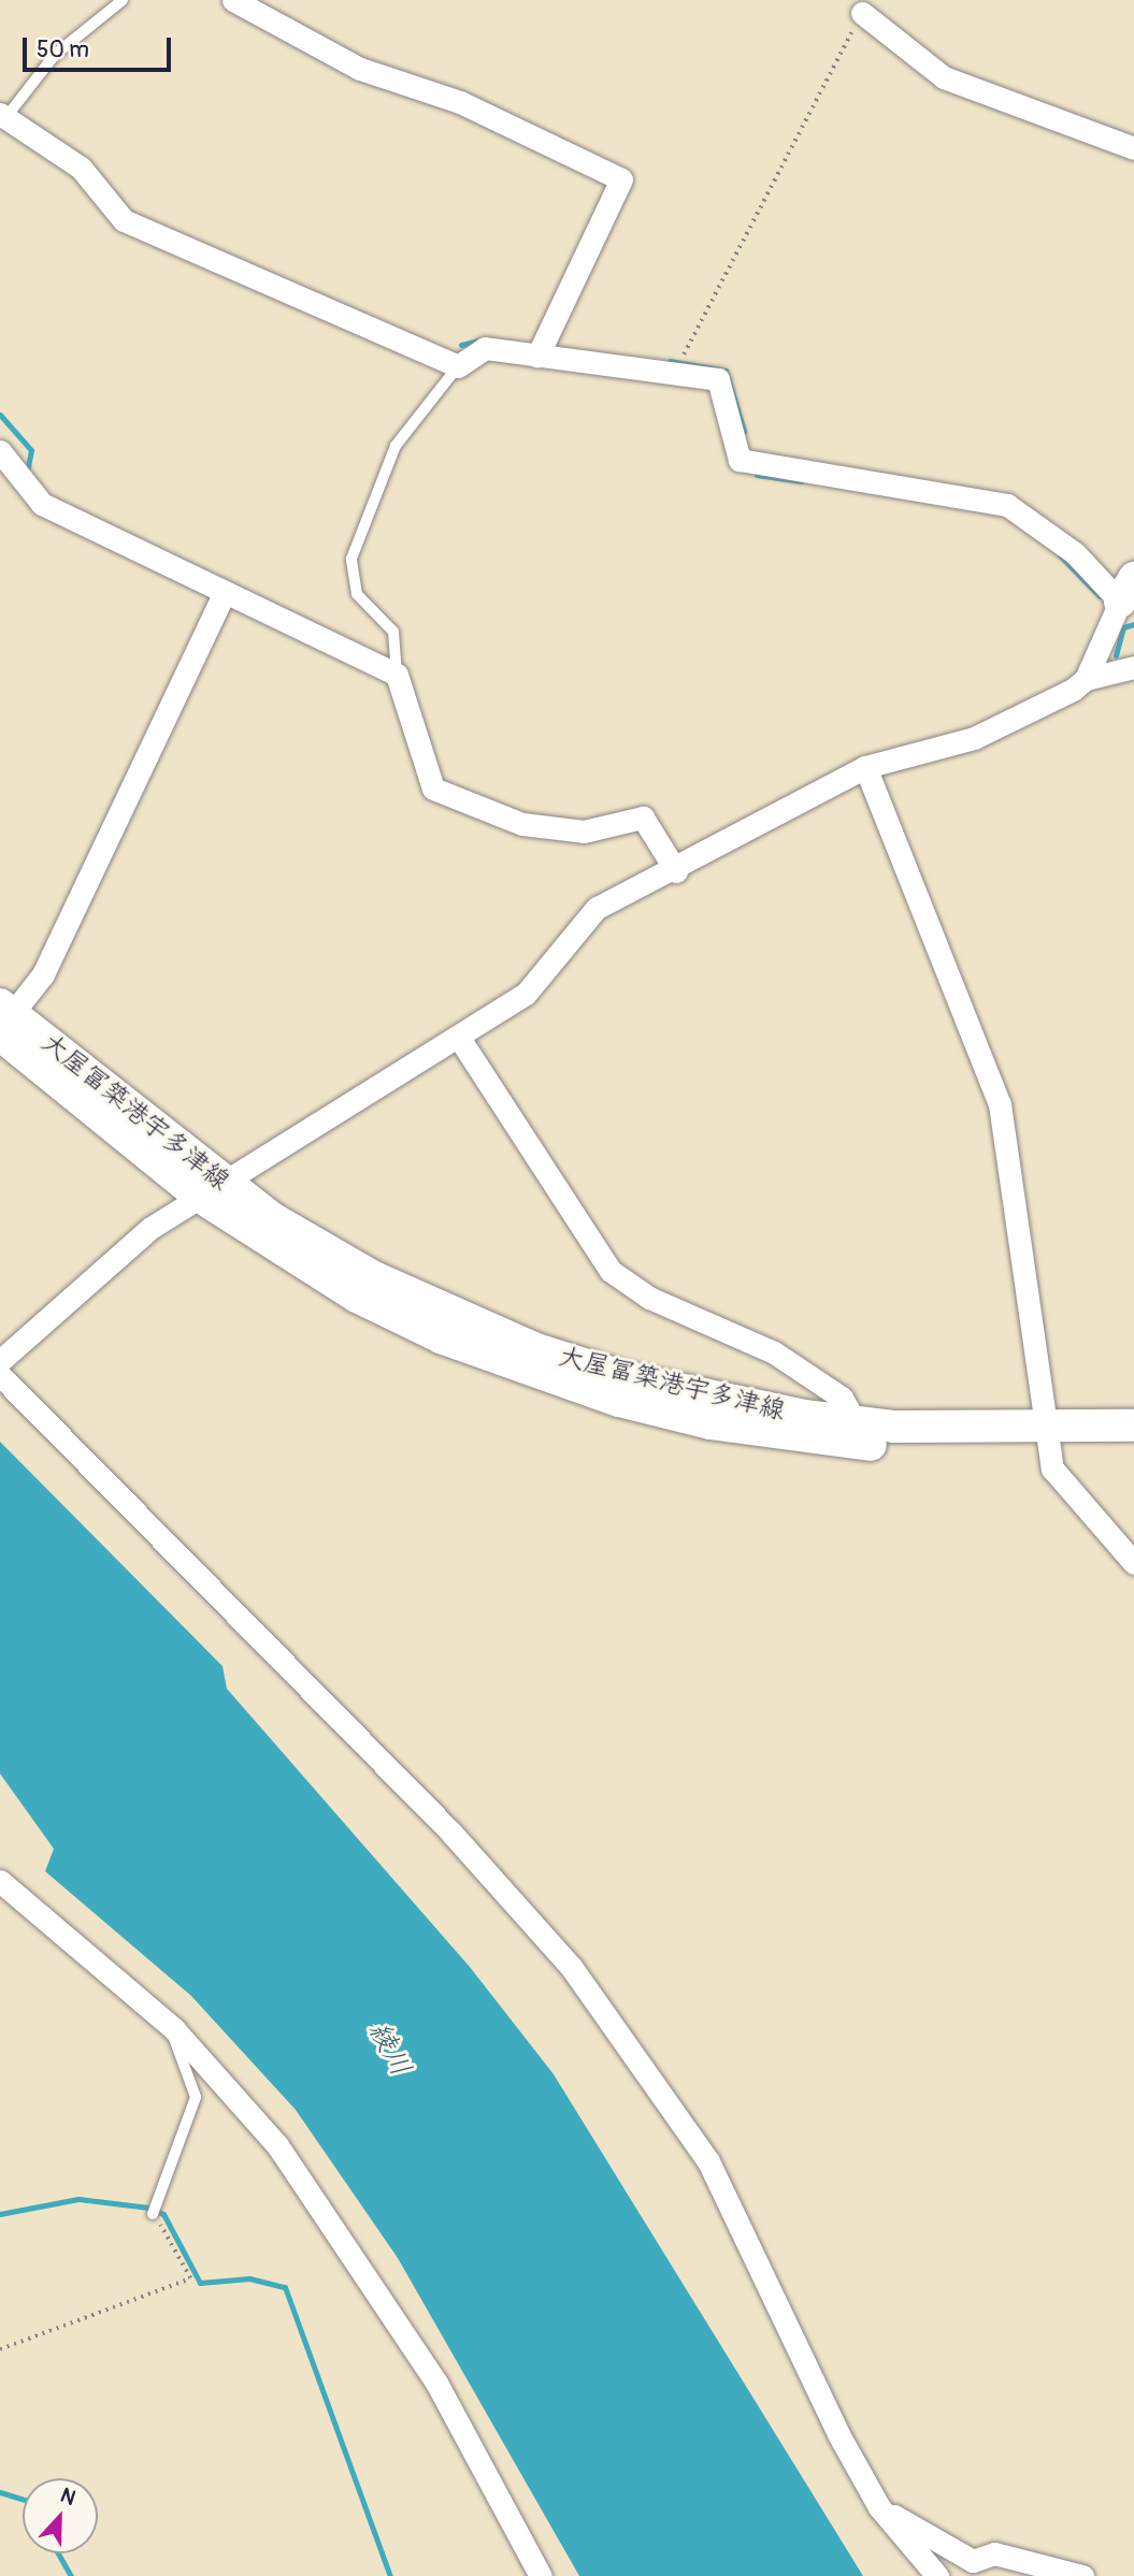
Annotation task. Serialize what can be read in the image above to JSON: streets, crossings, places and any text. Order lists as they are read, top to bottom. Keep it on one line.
{"streets":{"main road":["大屋冨築港宇多津線"]},"water":["綾川"],"scale_bar":"50 m","north":"top"}
